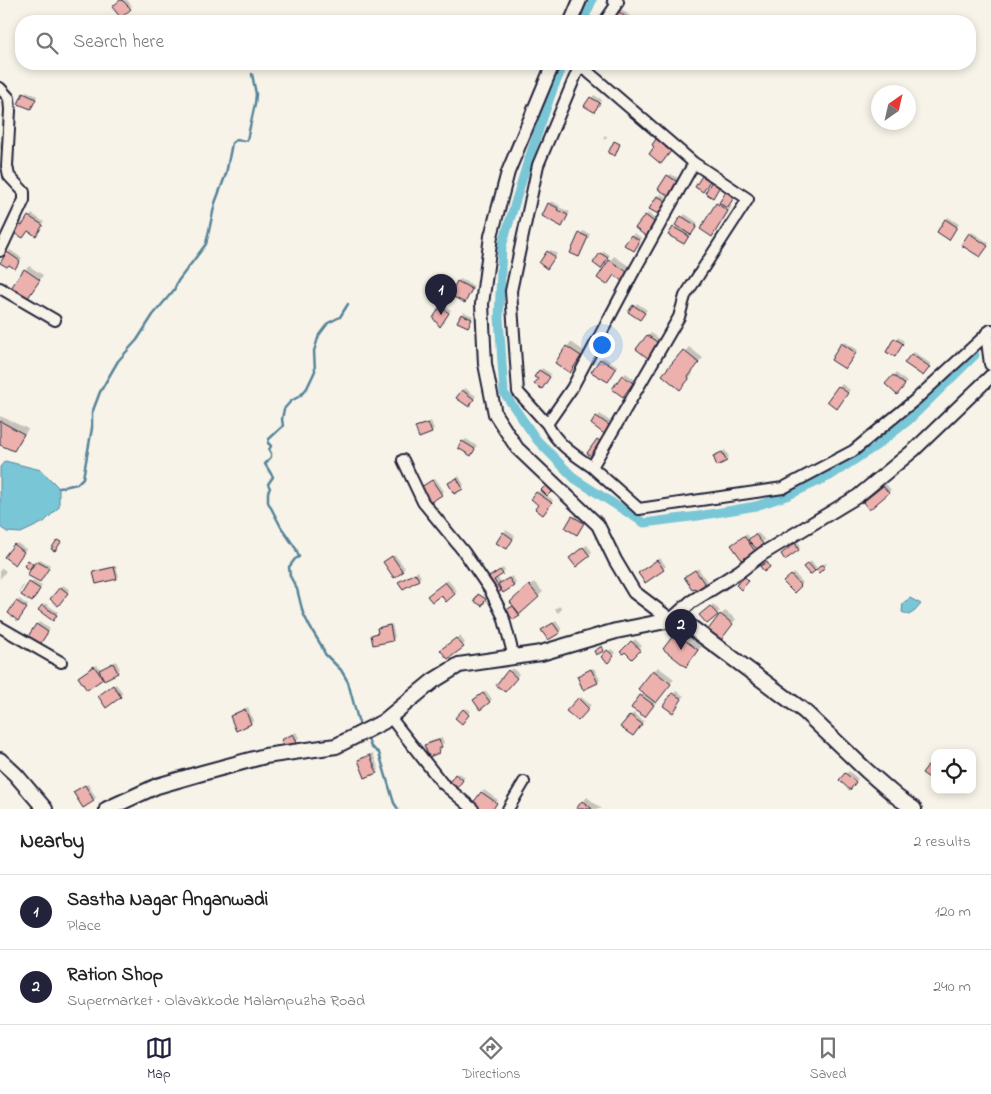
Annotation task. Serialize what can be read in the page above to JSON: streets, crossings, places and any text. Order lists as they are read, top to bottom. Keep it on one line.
{"north":"top right","page":{"search":"Search here","pins":["1","2"],"heading":["Nearby","2 results"],"list":[{"mark":"1","name":"Sastha Nagar Anganwadi","note":"Place","value":"120 m"},{"mark":"2","name":"Ration Shop","note":"Supermarket · Olavakkode Malampuzha Road","value":"240 m"}],"nav":["Map","Directions","Saved"]}}
